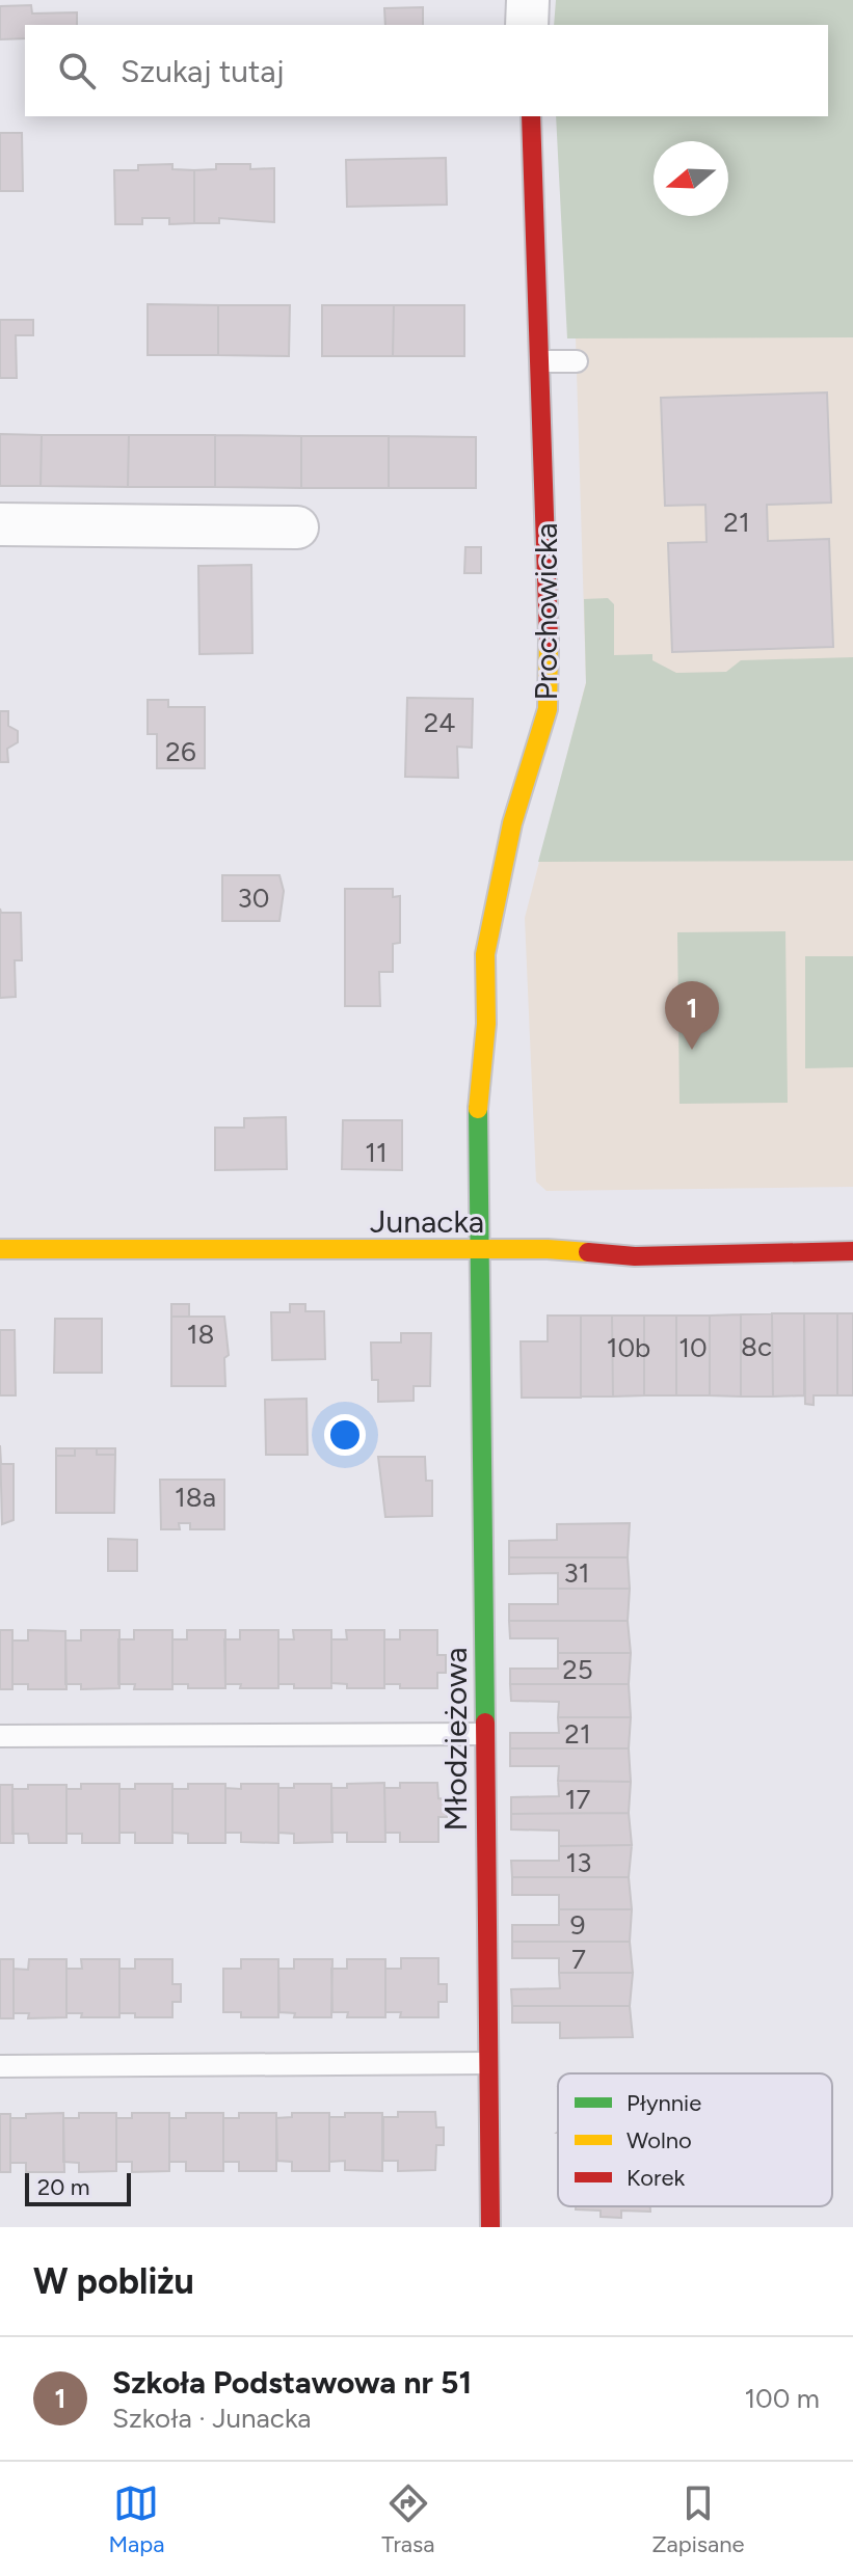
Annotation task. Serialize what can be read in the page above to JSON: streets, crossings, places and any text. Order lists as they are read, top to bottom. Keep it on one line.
{"streets":{"street":["Prochowicka","Junacka","Młodzieżowa"]},"crossings":[["Prochowicka","Junacka"],["Prochowicka","Młodzieżowa"],["Junacka","Młodzieżowa"]],"house_numbers":["21","24","26","30","11","18","8c","10b","10","18a","31","25","21","17","13","9","7"],"legend":["Płynnie","Wolno","Korek"],"scale_bar":"20 m","north":"left","page":{"search":"Szukaj tutaj","pins":"1","scale":"20 m","heading":"W pobliżu","list":[{"mark":"1","name":"Szkoła Podstawowa nr 51","note":"Szkoła · Junacka","value":"100 m"}],"nav":["Mapa","Trasa","Zapisane"]}}
